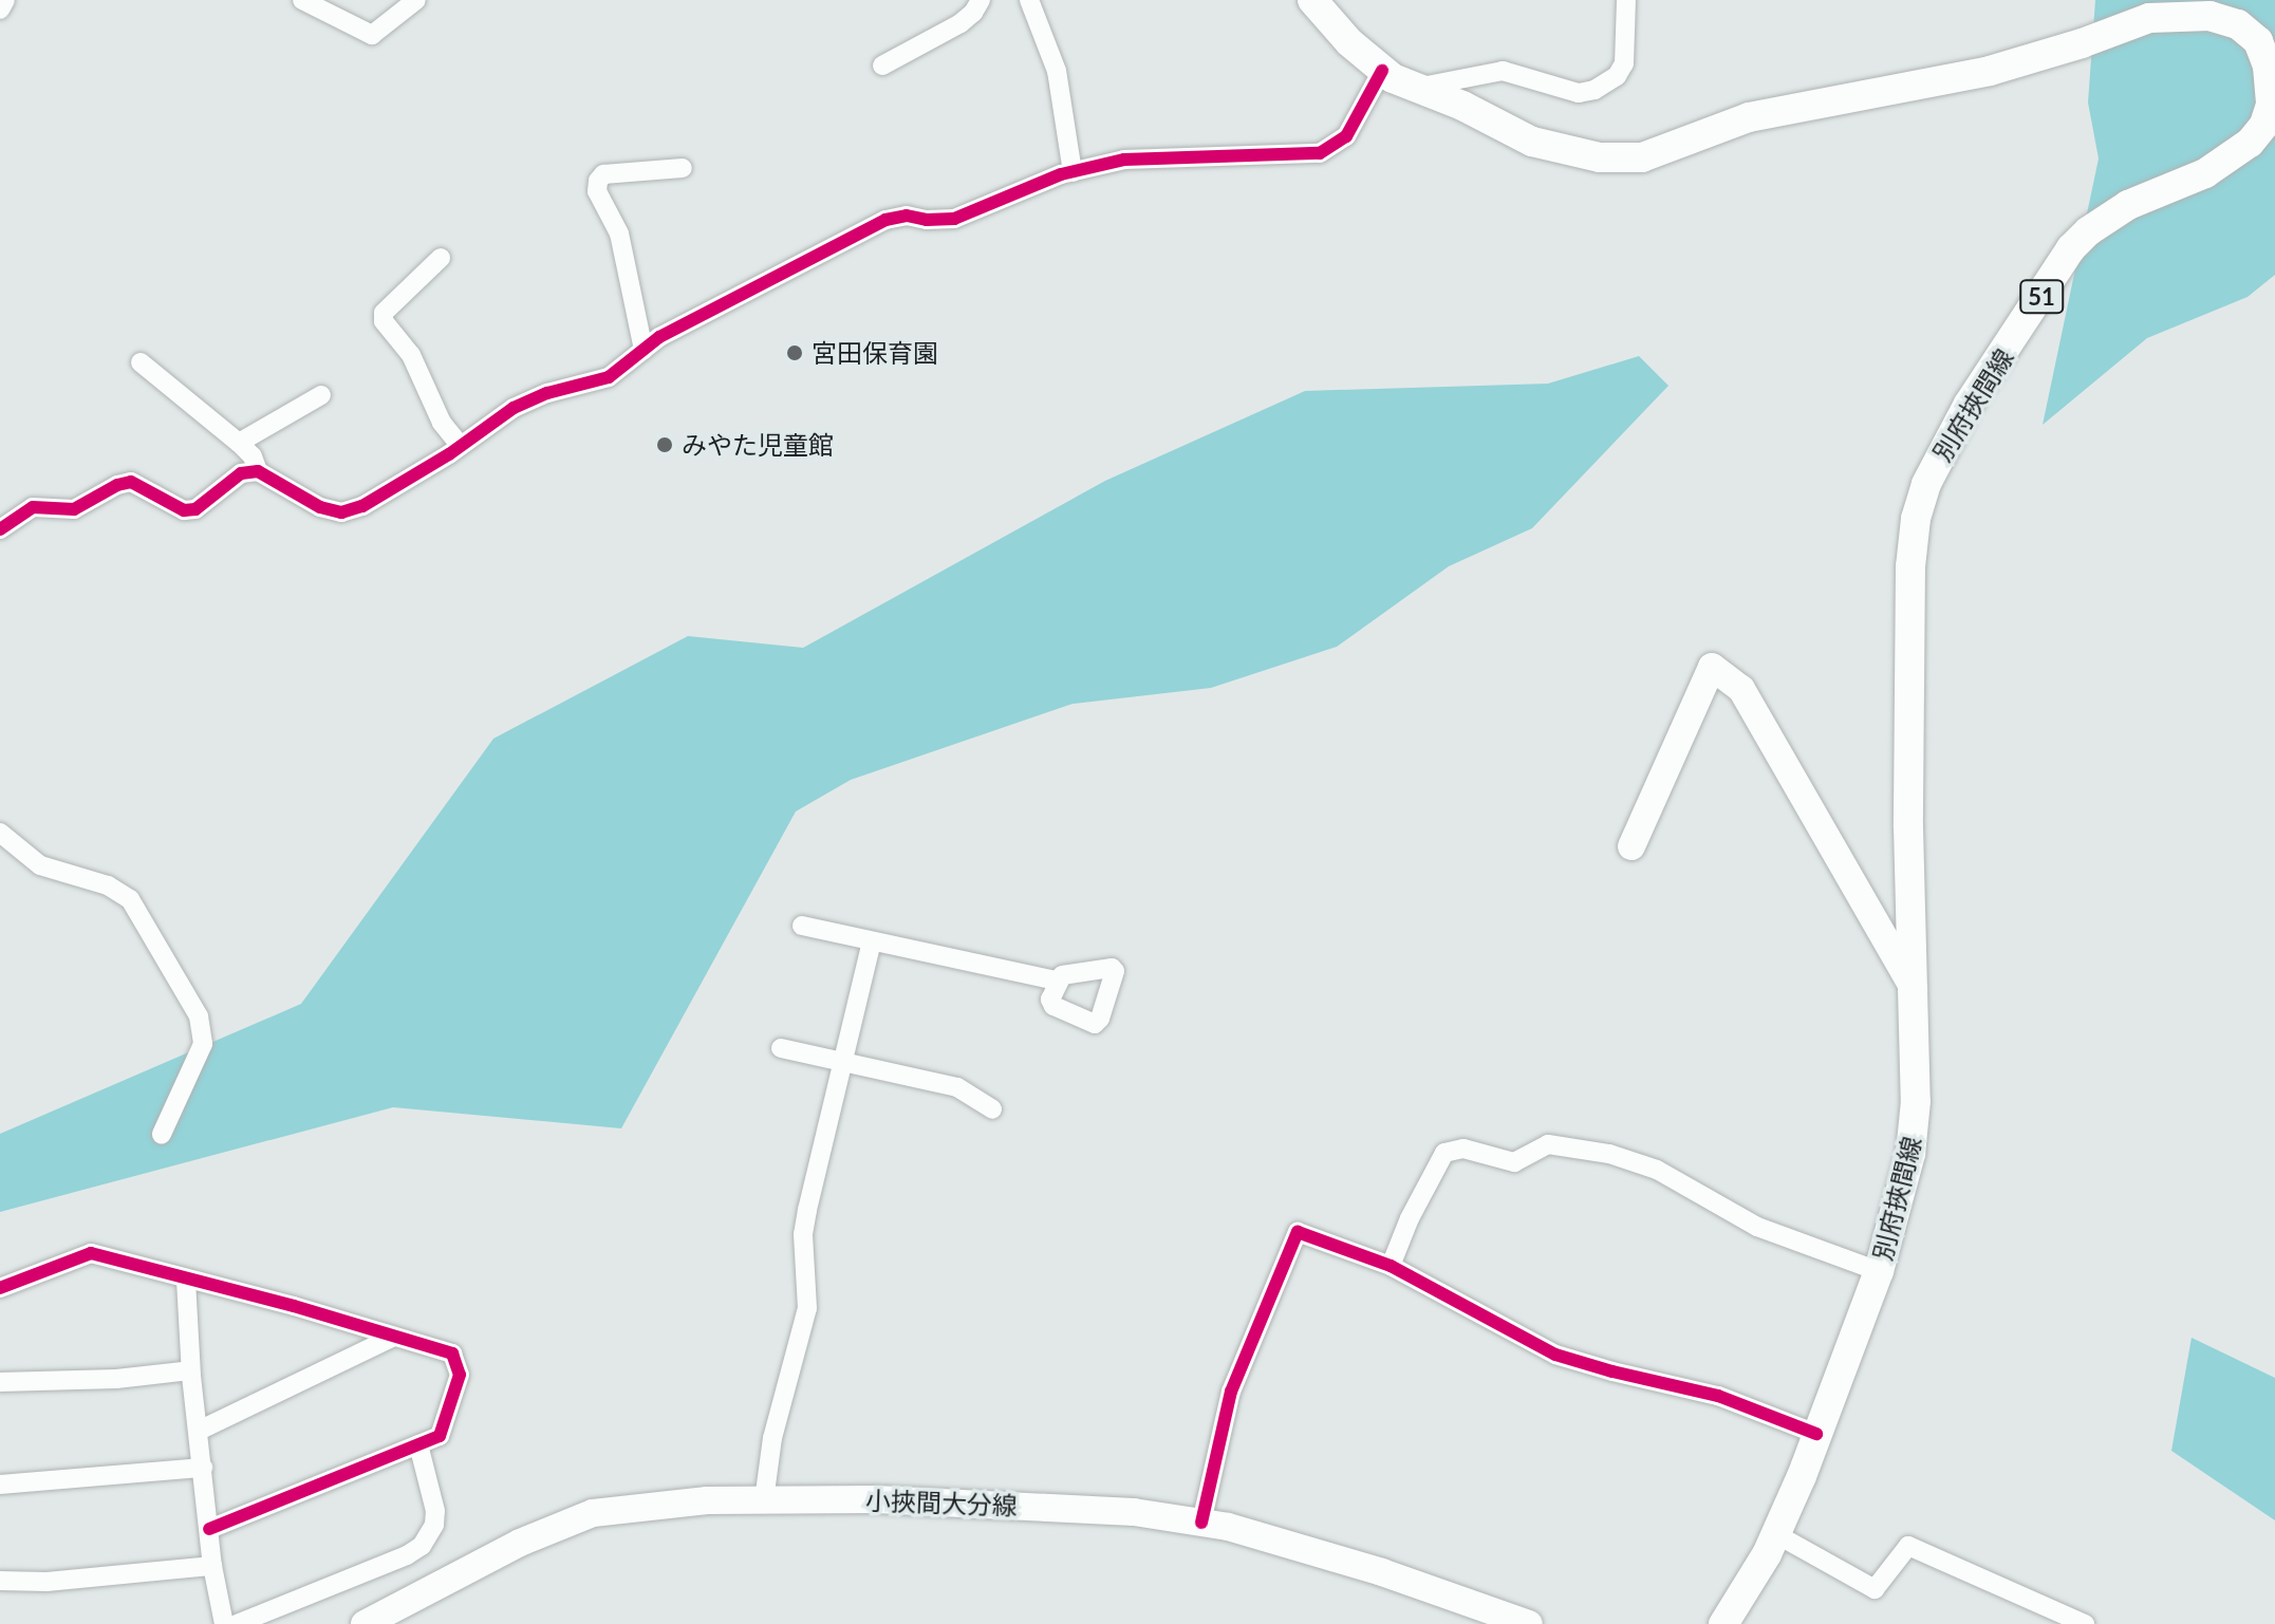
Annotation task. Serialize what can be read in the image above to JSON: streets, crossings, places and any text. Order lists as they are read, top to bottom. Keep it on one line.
{"streets":{"main road":["51","別府挾間線","小挾間大分線"]},"places":["宮田保育園","みやた児童館"]}
